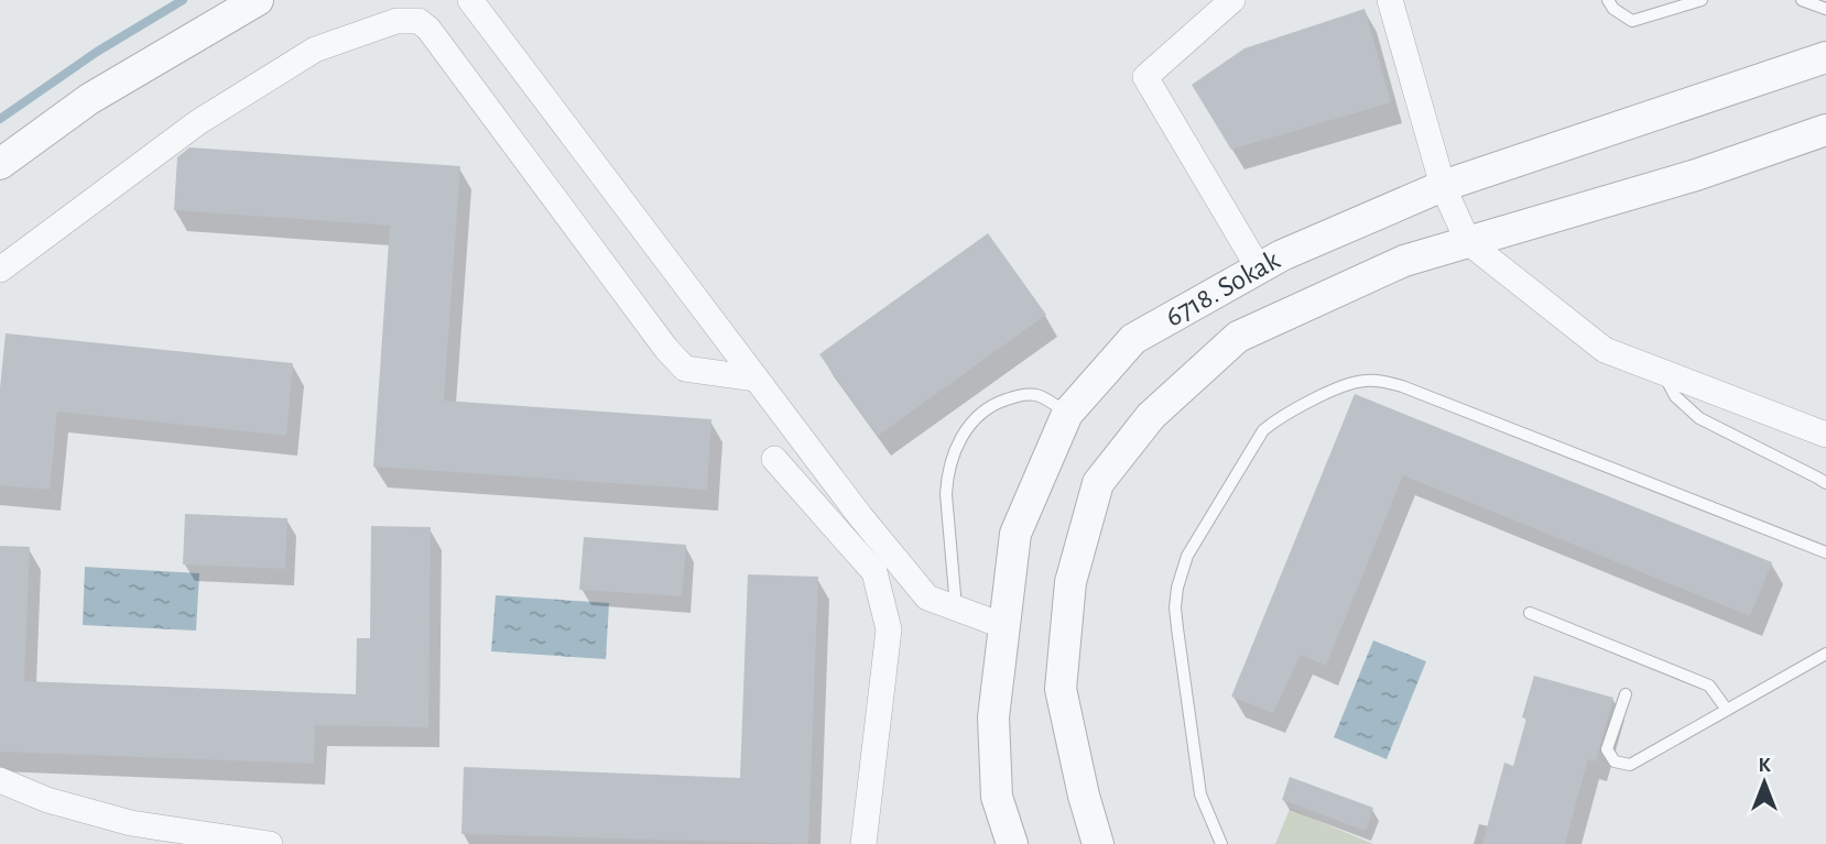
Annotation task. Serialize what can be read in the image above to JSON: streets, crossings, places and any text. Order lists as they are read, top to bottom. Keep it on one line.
{"streets":{"street":["6718. Sokak"]},"north":"top"}
